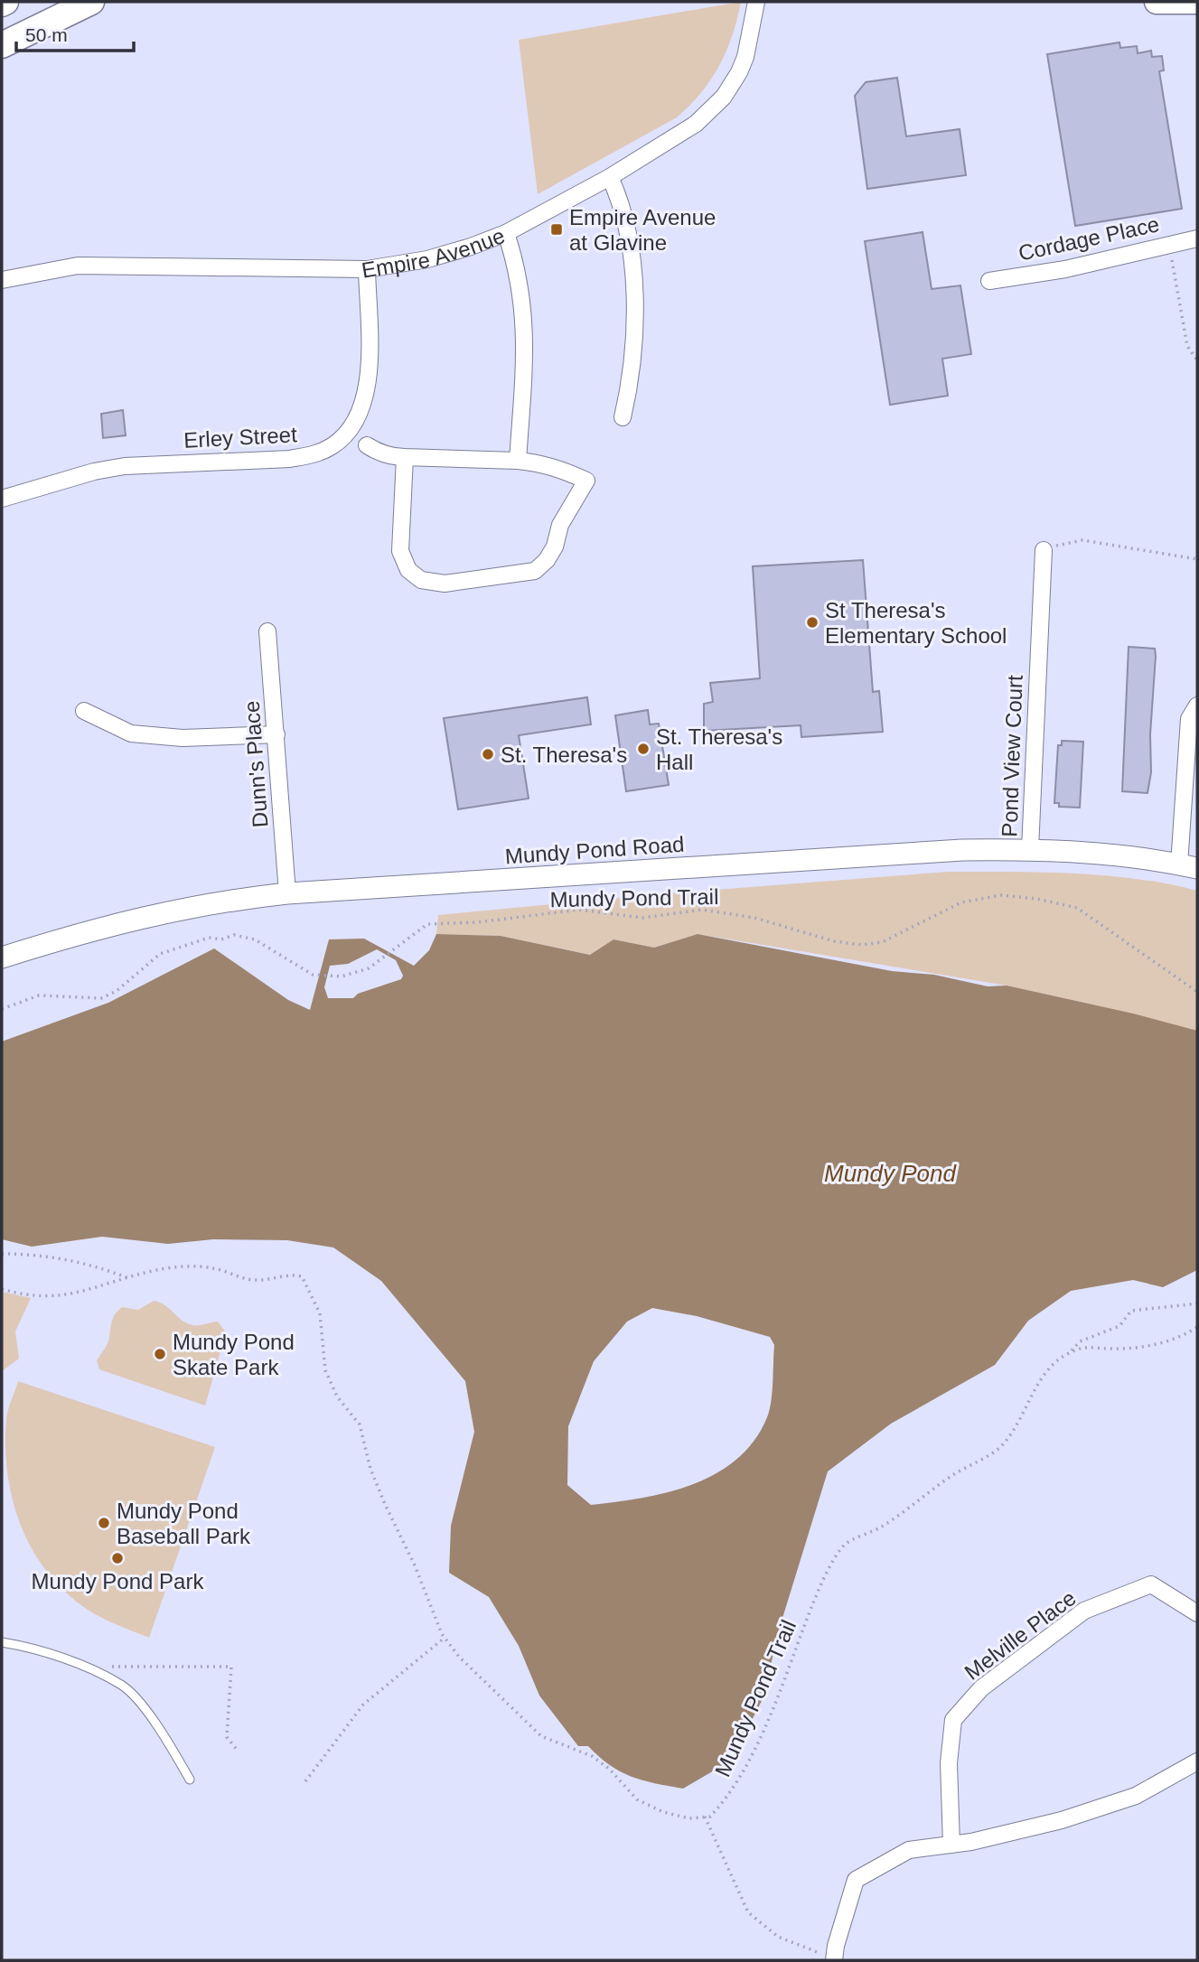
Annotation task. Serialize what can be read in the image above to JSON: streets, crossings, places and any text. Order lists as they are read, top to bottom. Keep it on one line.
{"streets":{"street":["Cordage Place","Empire Avenue","Erley Street","Pond View Court","Dunn's Place","Mundy Pond Road","Melville Place"],"path":["Mundy Pond Trail"]},"crossings":[["Empire Avenue","Erley Street"],["Pond View Court","Mundy Pond Road"],["Dunn's Place","Mundy Pond Road"]],"water":["Mundy Pond"],"places":{"transit":["Empire Avenue at Glavine"],"other":["St Theresa's Elementary School","St. Theresa's Hall","St. Theresa's","Mundy Pond Skate Park","Mundy Pond Baseball Park","Mundy Pond Park"]},"scale_bar":"50 m"}
